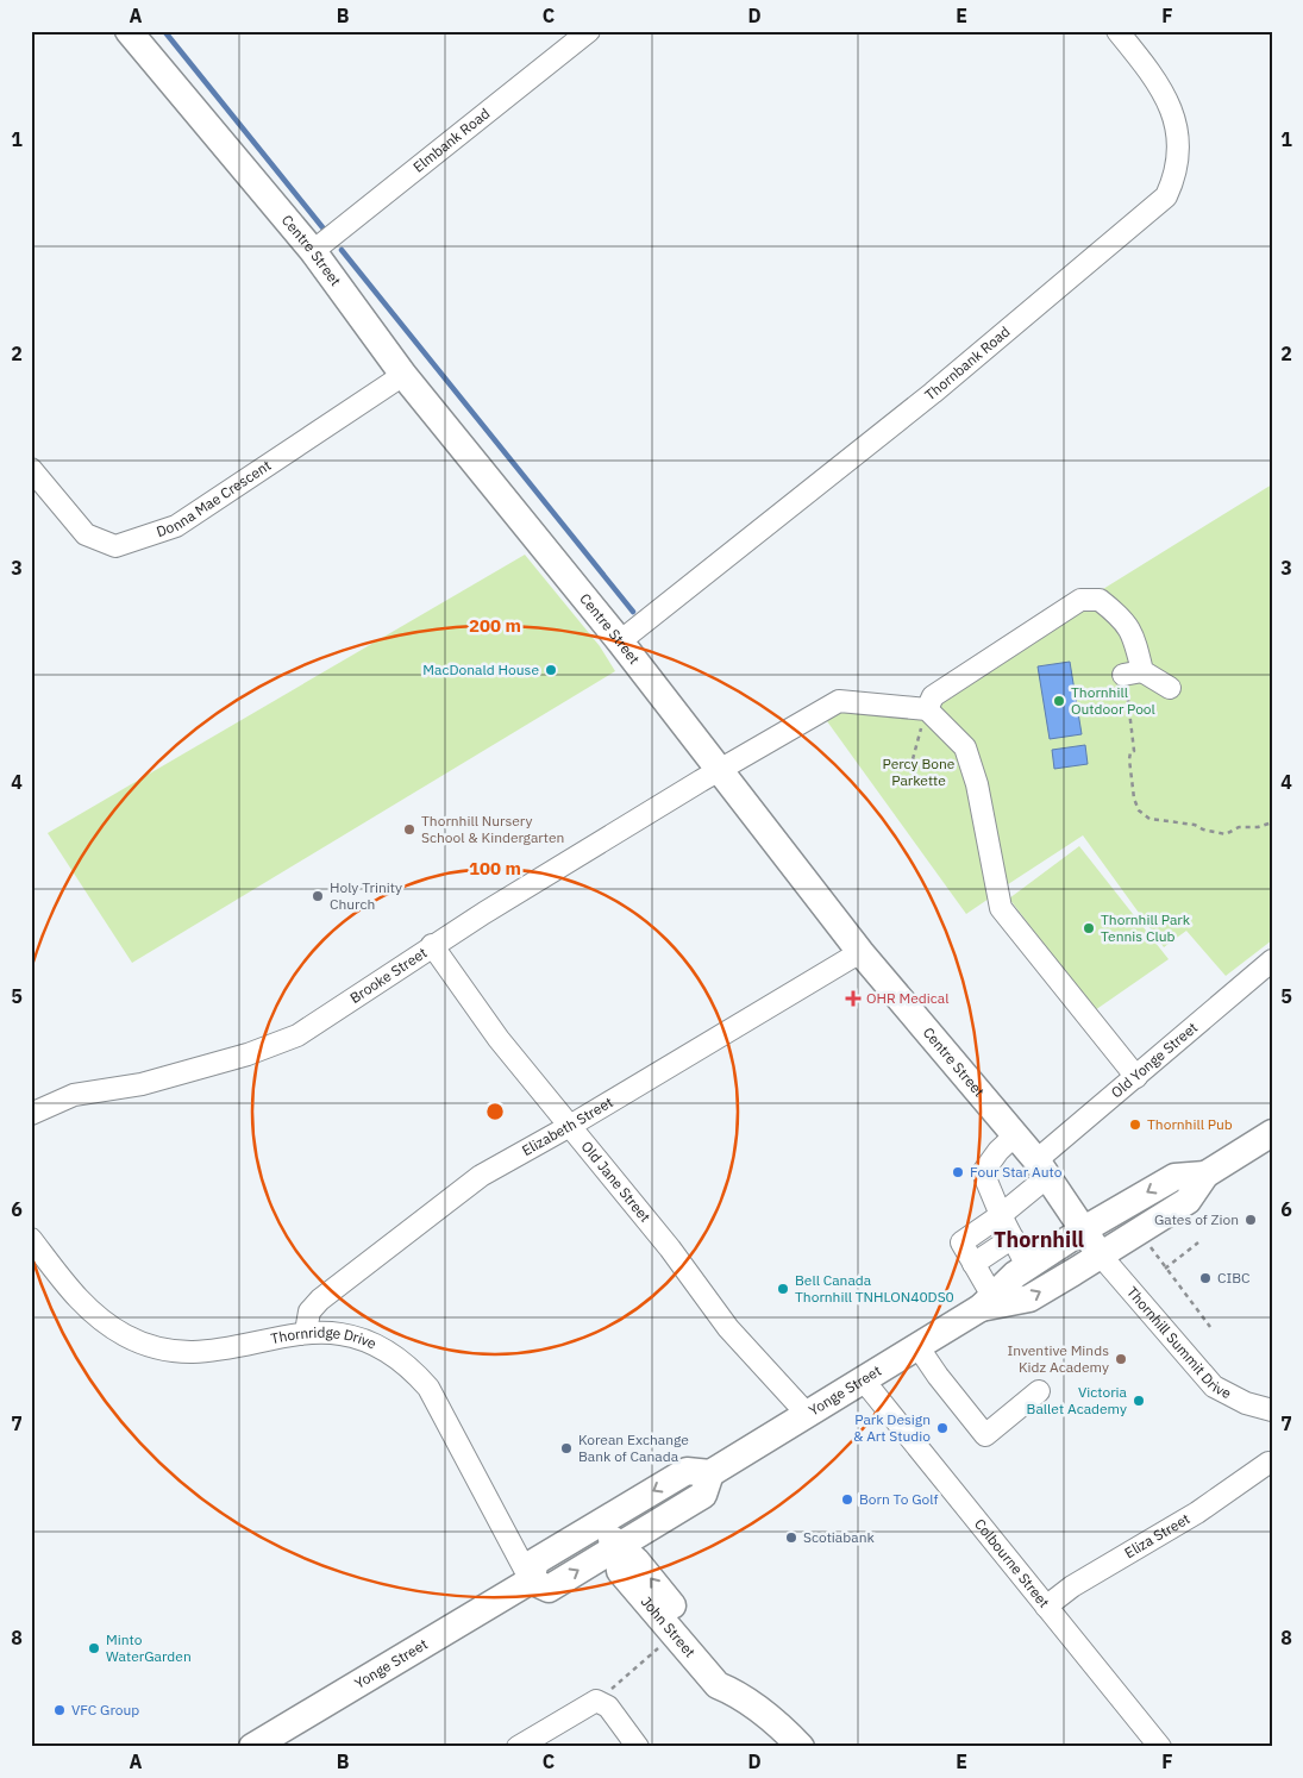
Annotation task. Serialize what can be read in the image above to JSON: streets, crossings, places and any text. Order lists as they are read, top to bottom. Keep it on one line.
{"streets":{"main road":["Centre Street","Yonge Street","John Street"],"street":["Elmbank Road","Thornbank Road","Donna Mae Crescent","Brooke Street","Old Yonge Street","Elizabeth Street","Old Jane Street","Thornhill Summit Drive","Thornridge Drive","Eliza Street","Colbourne Street"]},"crossings":[["Elmbank Road","Centre Street"],["Centre Street","Thornbank Road"],["Centre Street","Donna Mae Crescent"],["Centre Street","Brooke Street"],["Centre Street","Old Yonge Street"],["Centre Street","Elizabeth Street"],["Centre Street","Thornhill Summit Drive"],["Centre Street","Yonge Street"],["Brooke Street","Old Jane Street"],["Old Yonge Street","Yonge Street"],["Elizabeth Street","Old Jane Street"],["Elizabeth Street","Thornridge Drive"],["Old Jane Street","Yonge Street"],["Thornhill Summit Drive","Yonge Street"],["Thornridge Drive","Yonge Street"],["Yonge Street","Colbourne Street"],["Eliza Street","Colbourne Street"]],"districts":["Thornhill"],"parks":["Percy Bone Parkette"],"places":{"other":["MacDonald House","Thornhill Outdoor Pool","Thornhill Nursery School & Kindergarten","Holy Trinity Church","Thornhill Park Tennis Club","Thornhill Pub","Four Star Auto","Gates of Zion","CIBC","Bell Canada Thornhill TNHLON40DS0","Inventive Minds Kidz Academy","Victoria Ballet Academy","Park Design & Art Studio","Korean Exchange Bank of Canada","Born To Golf","Scotiabank","Minto WaterGarden","VFC Group"],"health":["OHR Medical"]},"grid":{"columns":["A","B","C","D","E","F"],"rows":["1","2","3","4","5","6","7","8"]},"rings":["200 m","100 m"]}
